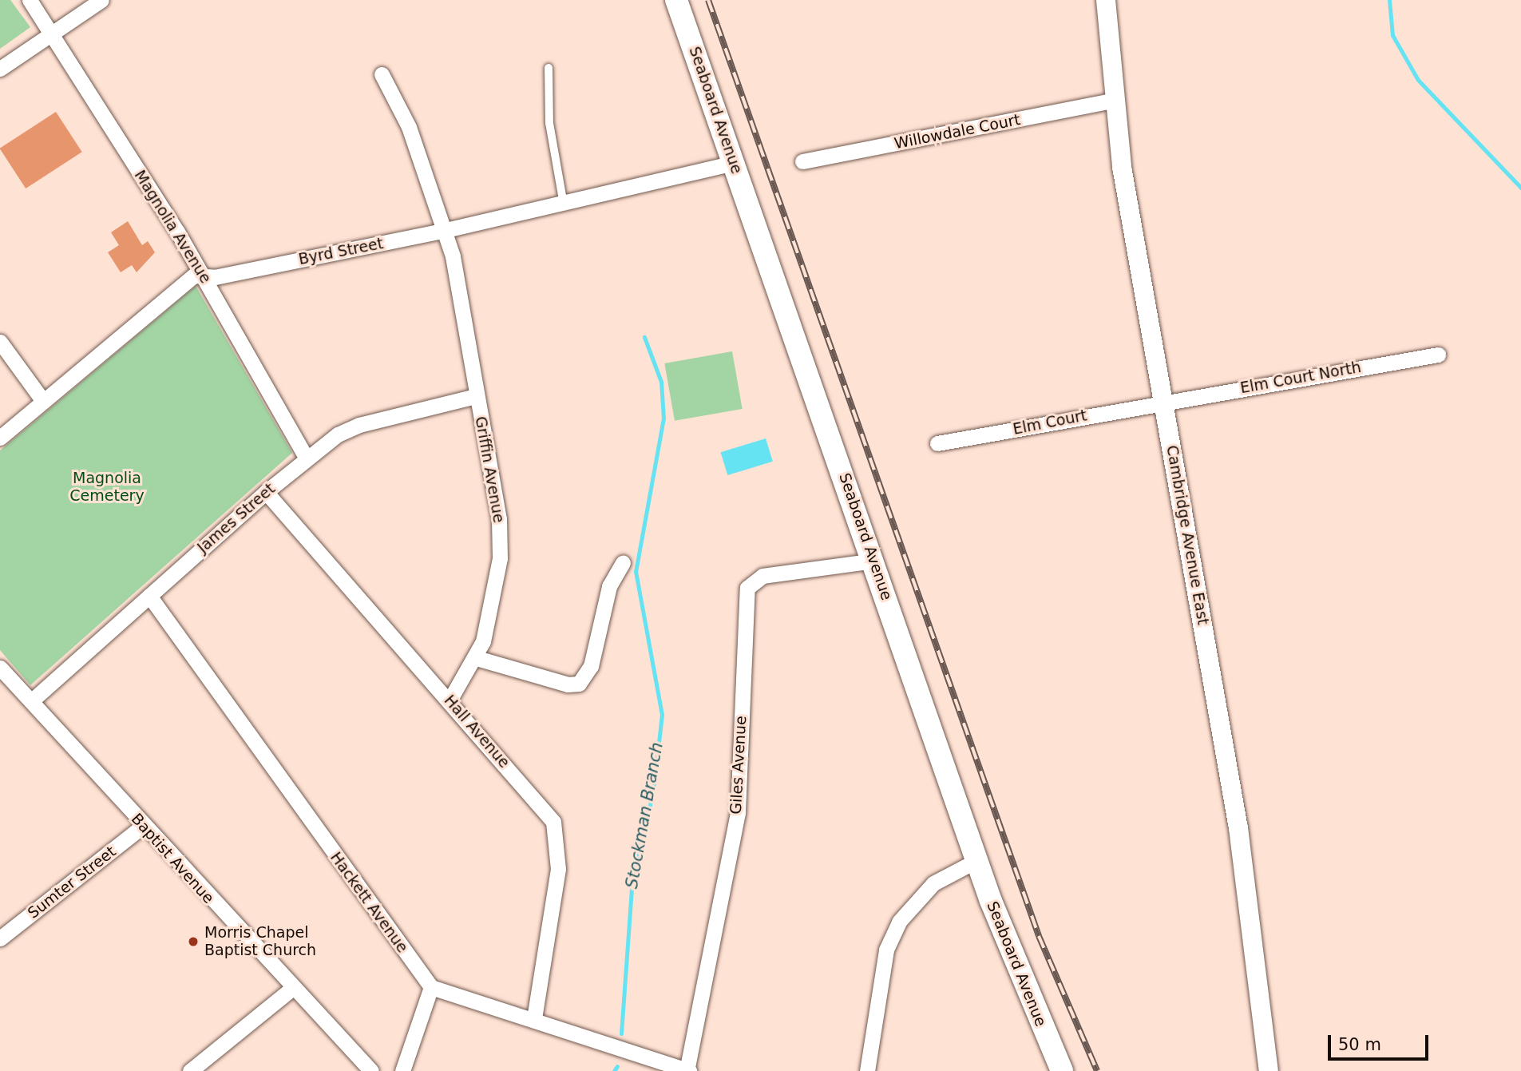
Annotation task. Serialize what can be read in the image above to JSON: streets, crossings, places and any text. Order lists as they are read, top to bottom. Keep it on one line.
{"streets":{"main road":["Seaboard Avenue"],"street":["Willowdale Court","Magnolia Avenue","Byrd Street","Elm Court North","Elm Court","Griffin Avenue","James Street","Cambridge Avenue East","Hall Avenue","Giles Avenue","Baptist Avenue","Sumter Street","Hackett Avenue"]},"crossings":[["Seaboard Avenue","Byrd Street"],["Seaboard Avenue","Giles Avenue"],["Willowdale Court","Cambridge Avenue East"],["Magnolia Avenue","Byrd Street"],["Magnolia Avenue","James Street"],["Byrd Street","Griffin Avenue"],["Elm Court North","Elm Court"],["Elm Court North","Cambridge Avenue East"],["Elm Court","Cambridge Avenue East"],["Griffin Avenue","James Street"],["Griffin Avenue","Hall Avenue"],["James Street","Hall Avenue"],["James Street","Baptist Avenue"],["James Street","Hackett Avenue"],["Baptist Avenue","Sumter Street"]],"water":["Stockman Branch"],"parks":["Magnolia Cemetery"],"places":["Morris Chapel Baptist Church"],"scale_bar":"50 m"}
